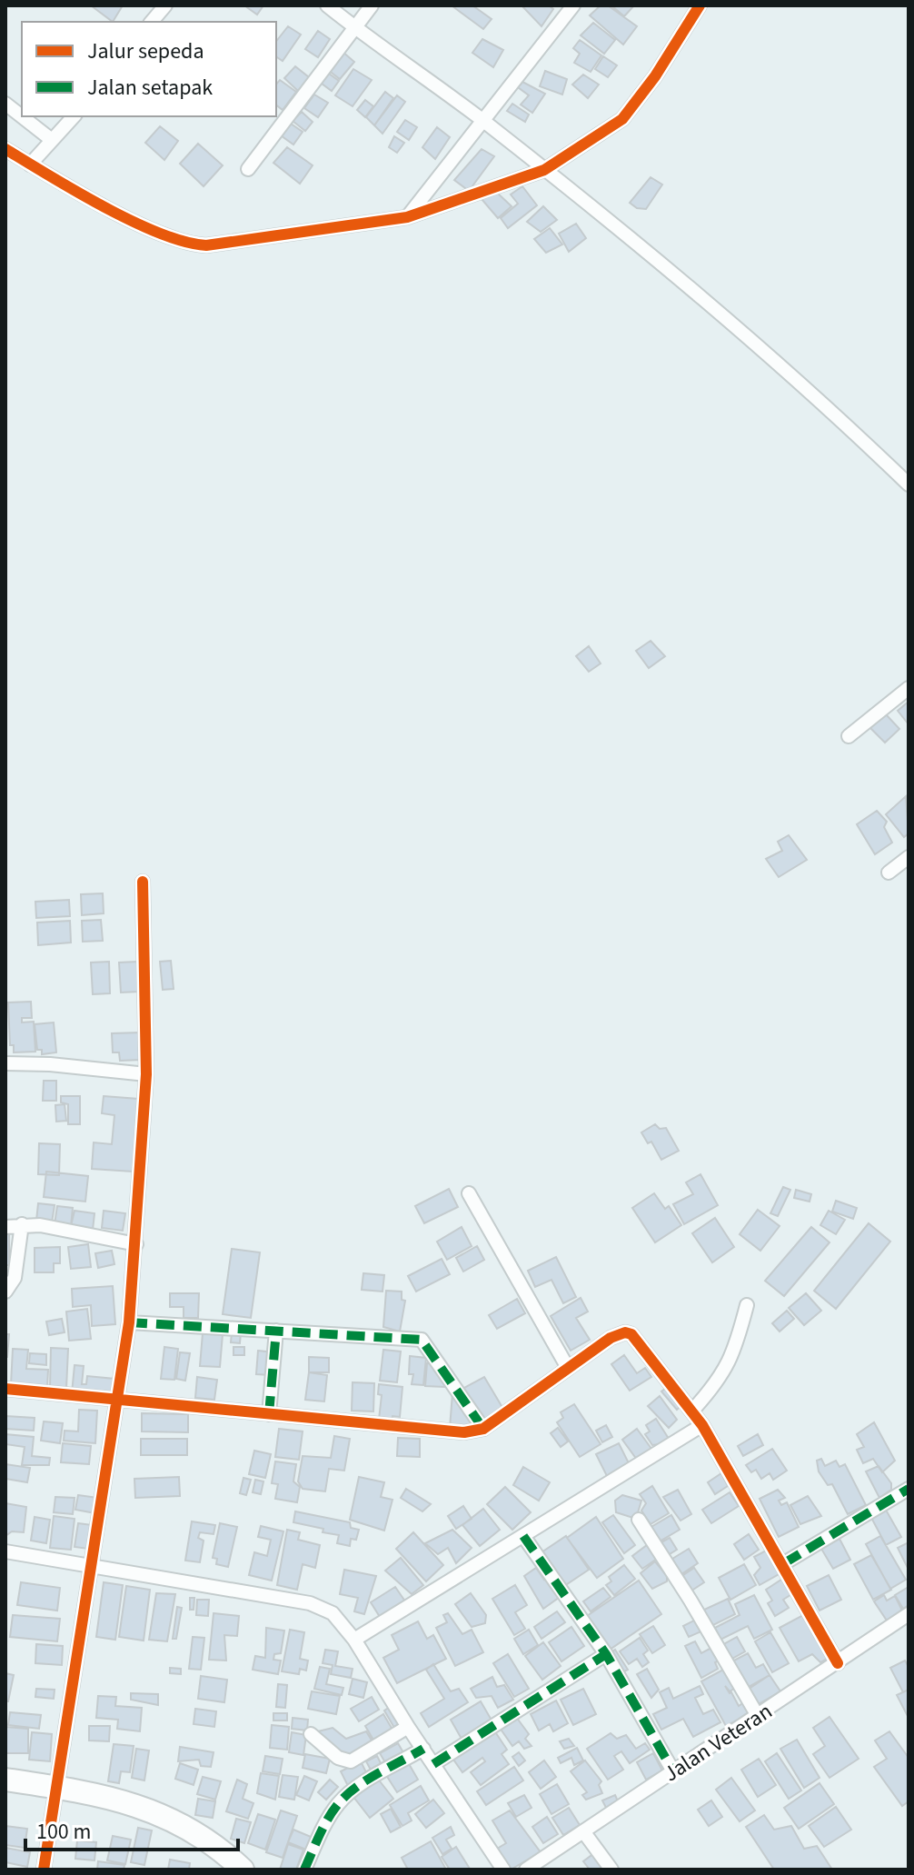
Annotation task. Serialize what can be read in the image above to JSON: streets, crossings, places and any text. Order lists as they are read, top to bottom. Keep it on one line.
{"streets":{"street":["Jalan Veteran"]},"legend":["Jalur sepeda","Jalan setapak"],"scale_bar":"100 m"}
